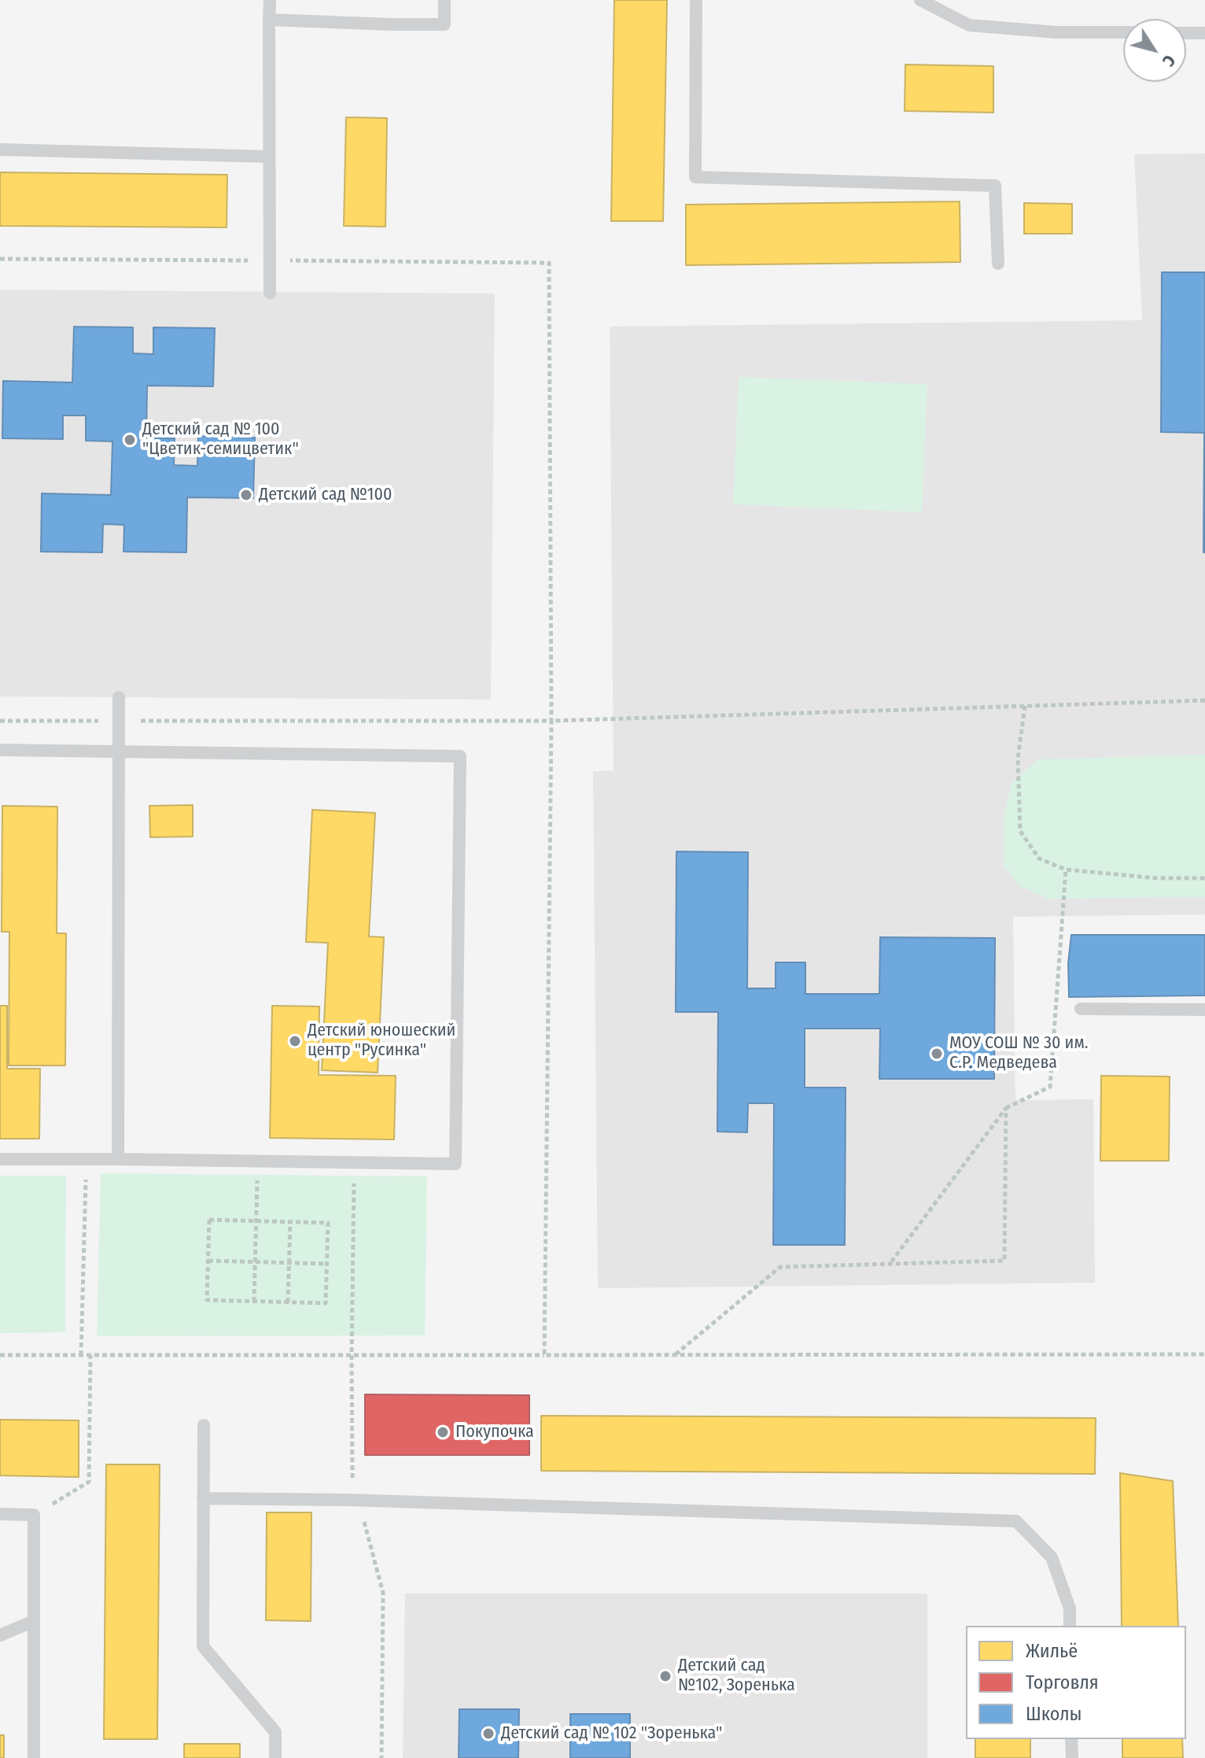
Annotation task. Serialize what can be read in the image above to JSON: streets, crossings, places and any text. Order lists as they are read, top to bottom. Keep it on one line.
{"places":["Детский сад № 100 \"Цветик-семицветик\"","Детский сад №100","Детский юношеский центр \"Русинка\"","МОУ СОШ № 30 им. С.Р. Медведева","Покупочка","Детский сад №102, Зоренька","Детский сад № 102 \"Зоренька\""],"legend":["Жильё","Торговля","Школы"],"north":"bottom right"}
